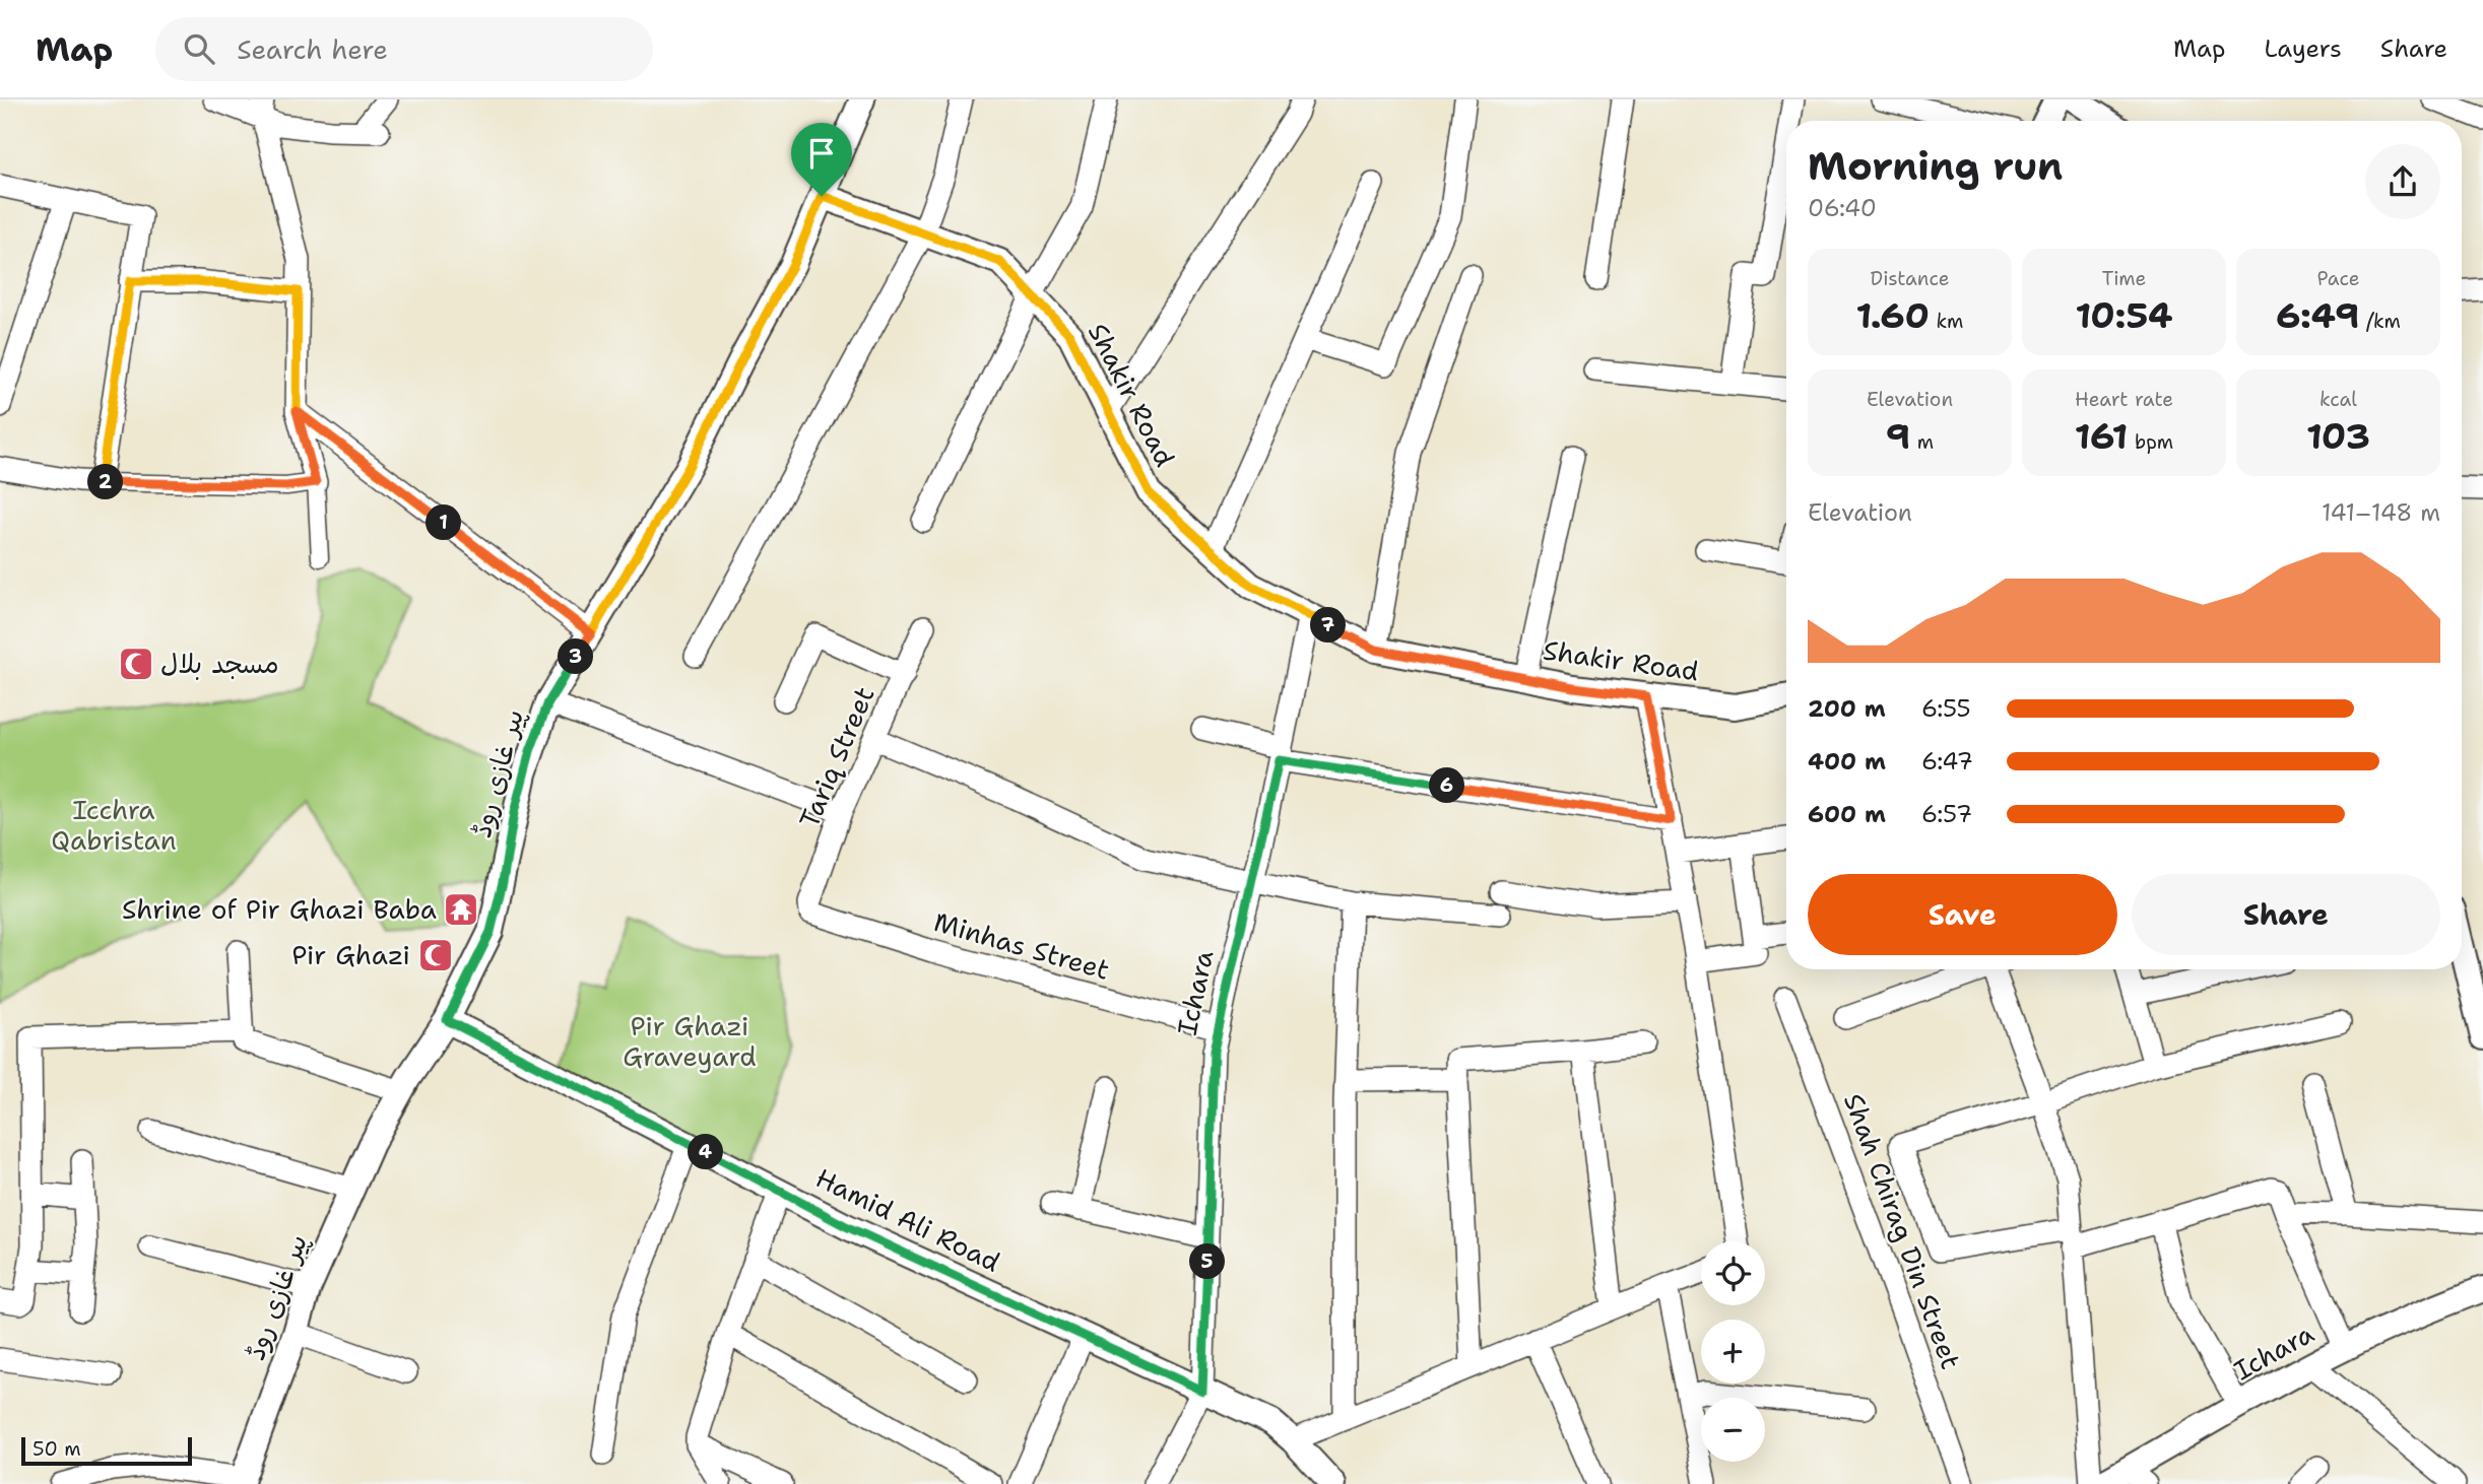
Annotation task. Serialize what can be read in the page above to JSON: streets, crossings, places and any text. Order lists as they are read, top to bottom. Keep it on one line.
{"streets":{"street":["Shakir Road","Tariq Street","پیر غازی روڈ","Minhas Street","Ichara","Hamid Ali Road","Shah Chirag Din Street"]},"crossings":[["Shakir Road","پیر غازی روڈ"],["Shakir Road","Ichara"],["Tariq Street","Minhas Street"],["پیر غازی روڈ","Hamid Ali Road"],["Minhas Street","Ichara"],["Ichara","Hamid Ali Road"]],"parks":["Icchra Qabristan","Pir Ghazi Graveyard"],"places":{"mosque":["مسجد بلال","Pir Ghazi"],"temple":["Shrine of Pir Ghazi Baba"]},"scale_bar":"50 m","page":{"header":"Map","search":"Search here","nav":["Map","Layers","Share"],"heading":["Morning run","06:40"],"stats":[["Distance","1.60 km"],["Time","10:54"],["Pace","6:49 /km"],["Elevation","9 m"],["Heart rate","161 bpm"],["kcal","103"]],"pins":["2","1","7","3","6","4","5"],"chart":["Elevation","141–148 m"],"list":[{"name":"200 m","note":"6:55"},{"name":"400 m","note":"6:47"},{"name":"600 m","note":"6:57"}],"buttons":["Save","Share"],"map_buttons":["+","−"],"scale":"50 m"}}
